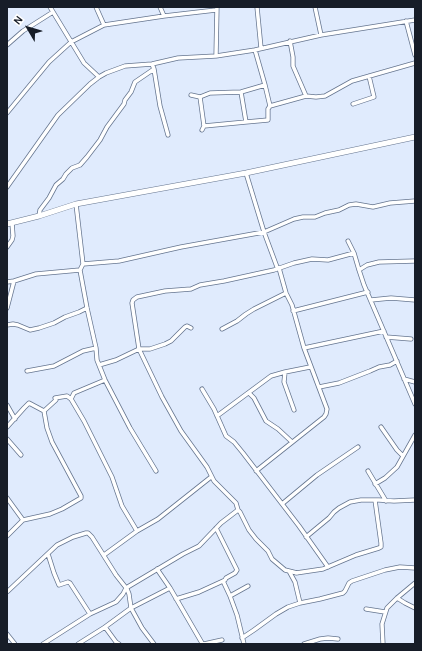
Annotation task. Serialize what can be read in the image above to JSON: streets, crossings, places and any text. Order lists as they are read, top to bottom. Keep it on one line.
{"north":"top left"}
